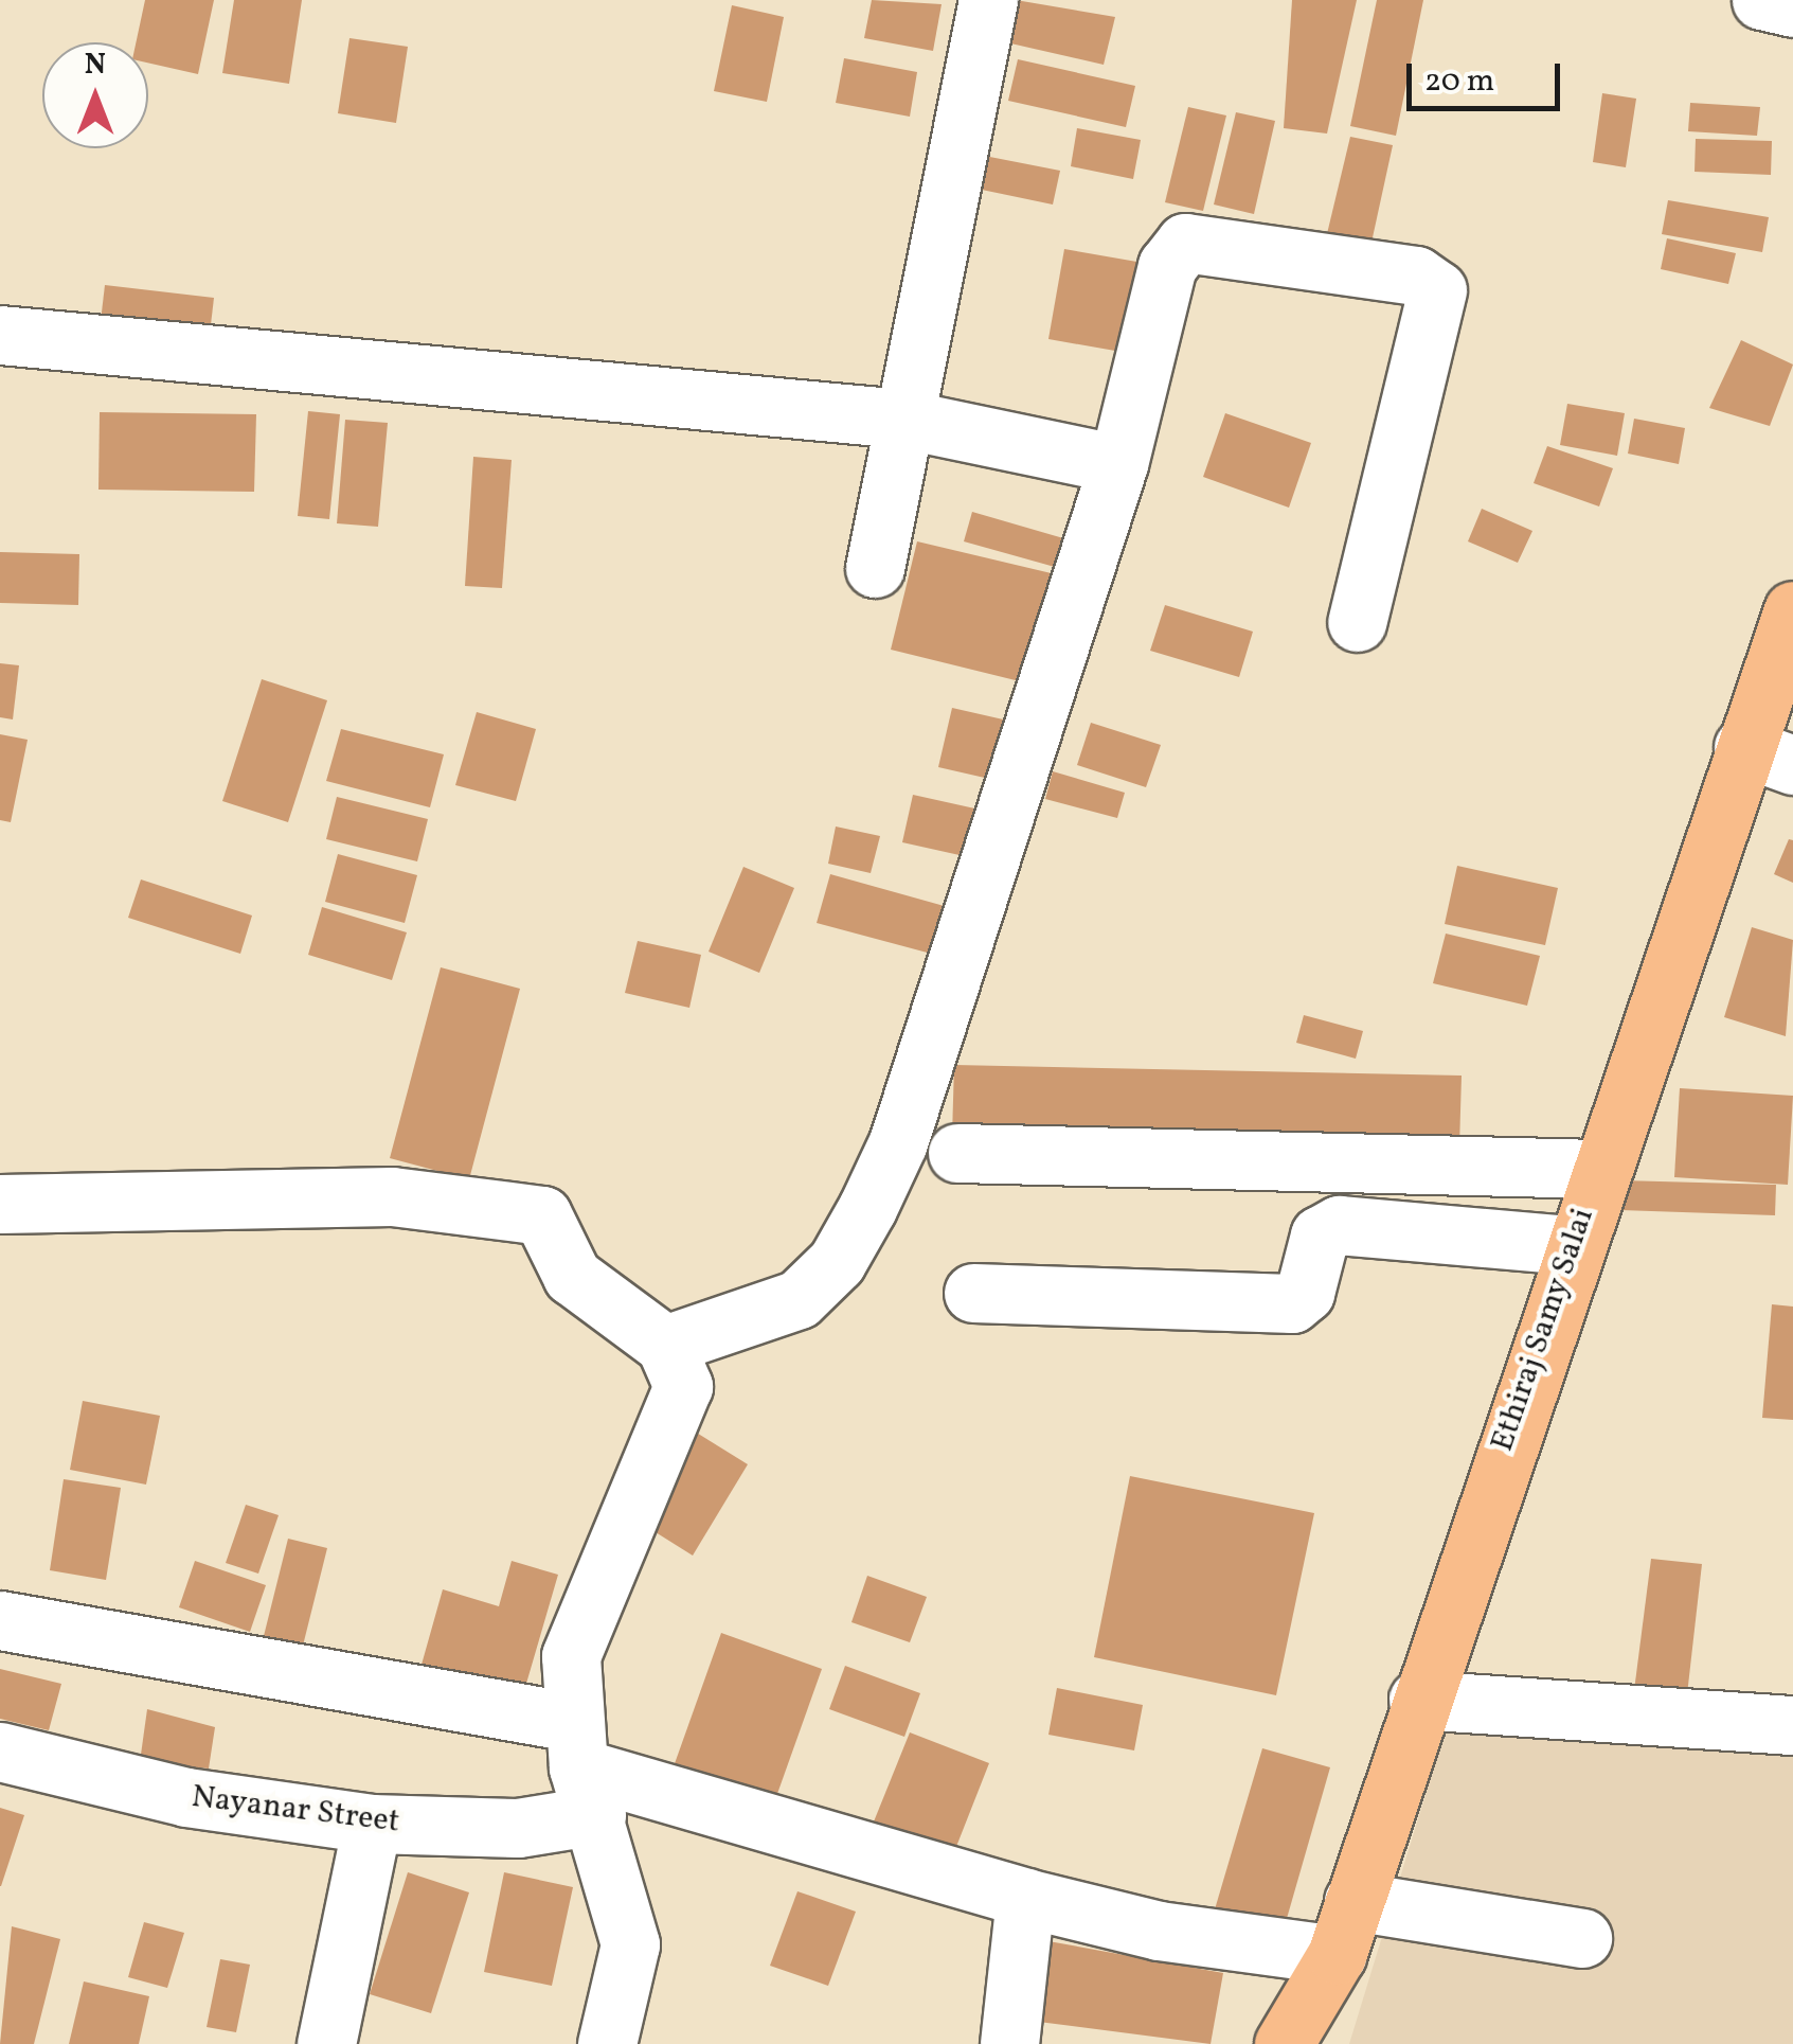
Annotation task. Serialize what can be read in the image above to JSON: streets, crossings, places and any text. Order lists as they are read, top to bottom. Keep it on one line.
{"streets":{"main road":["Ethiraj Samy Salai"],"street":["Nayanar Street"]},"scale_bar":"20 m","north":"top"}
